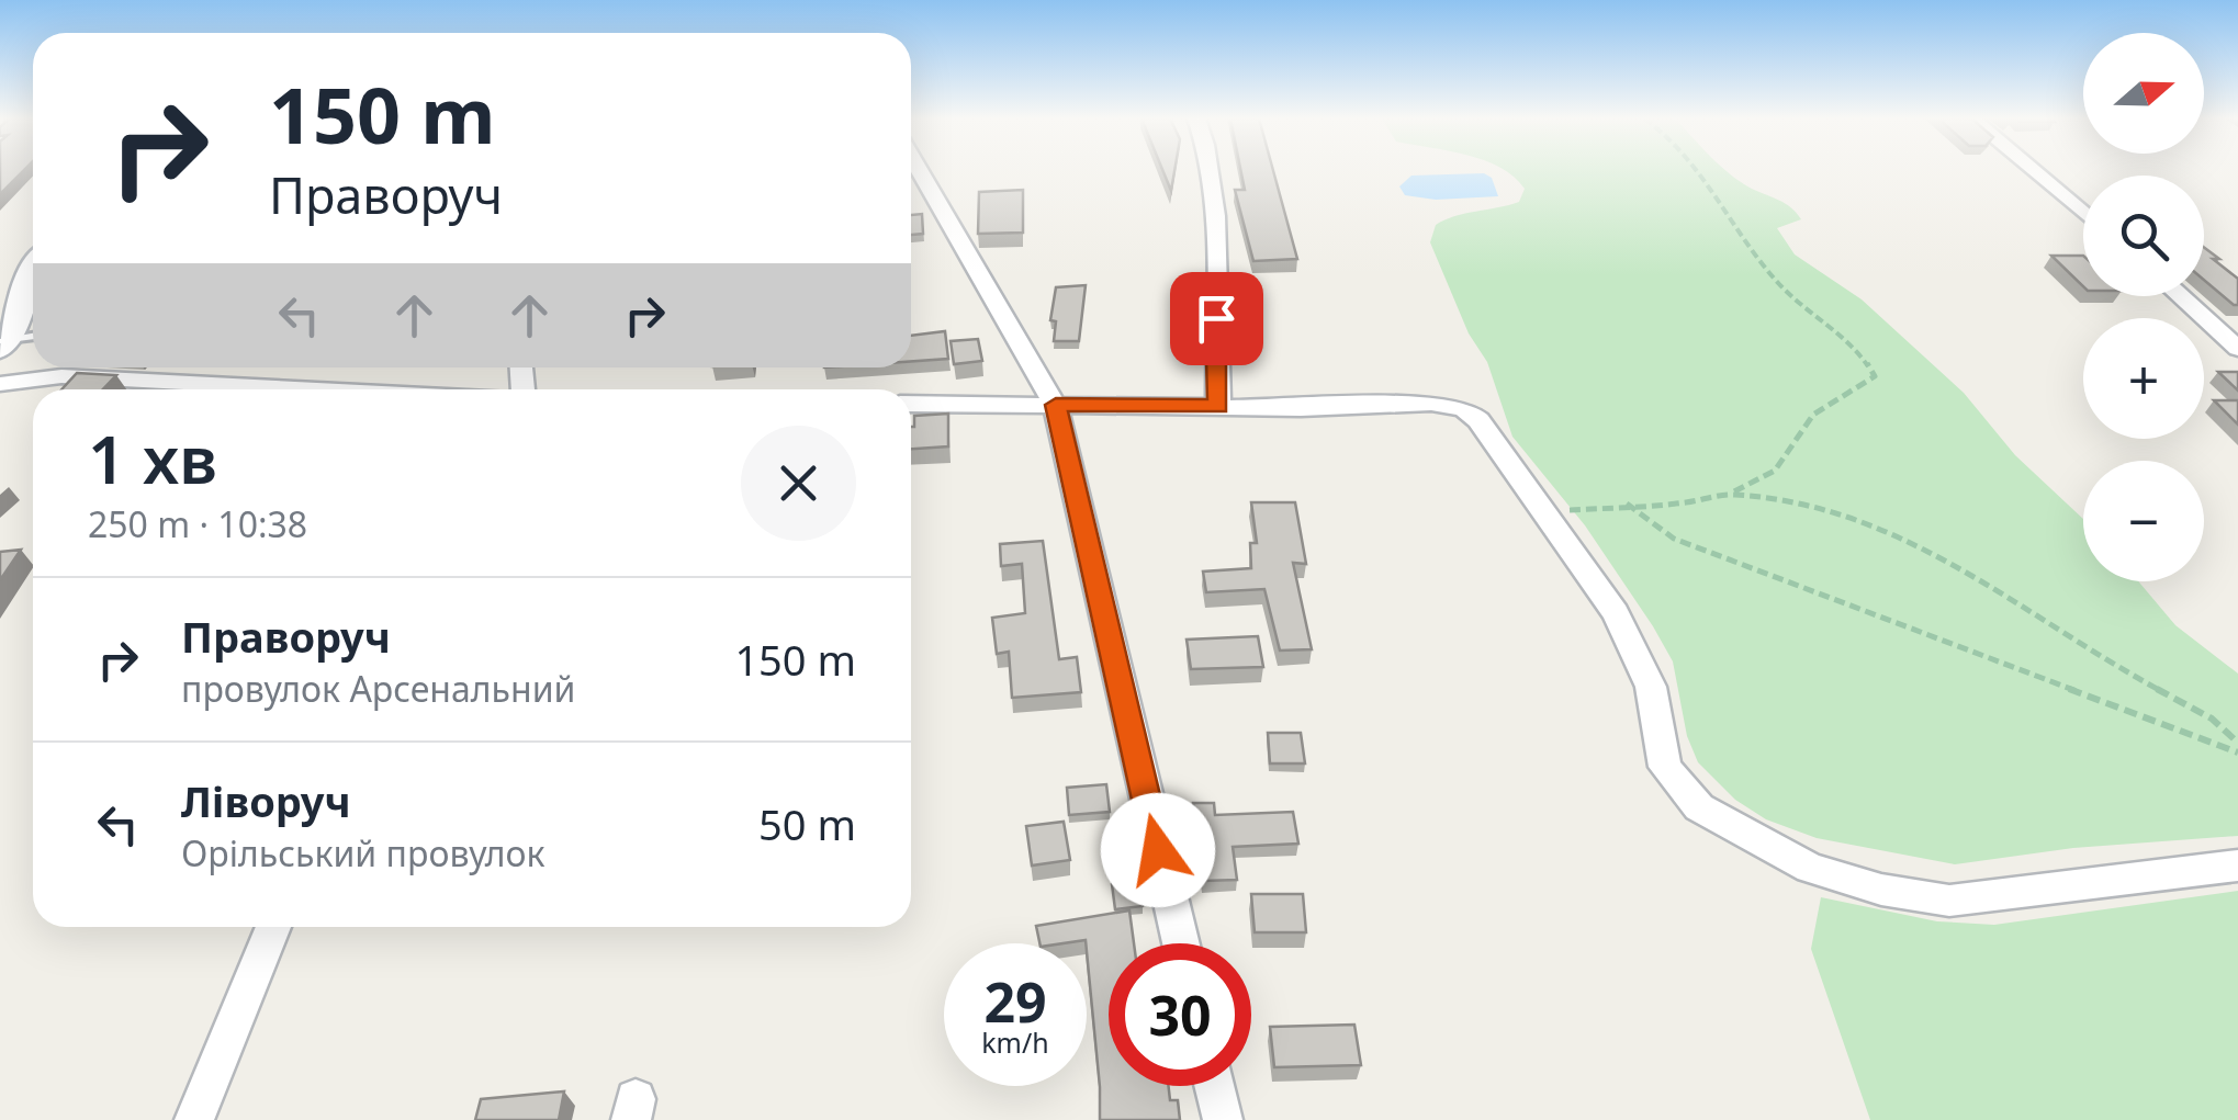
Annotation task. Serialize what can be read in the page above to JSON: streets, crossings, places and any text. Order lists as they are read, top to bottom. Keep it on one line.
{"north":"right","page":{"map_buttons":["+","−"],"turn":["150 m","Праворуч"],"heading":["1 хв","250 m · 10:38"],"list":[{"name":"Праворуч","note":"провулок Арсенальний","value":"150 m"},{"name":"Ліворуч","note":"Орільський провулок","value":"50 m"}],"speed":"29 km/h","limit":"30"}}
